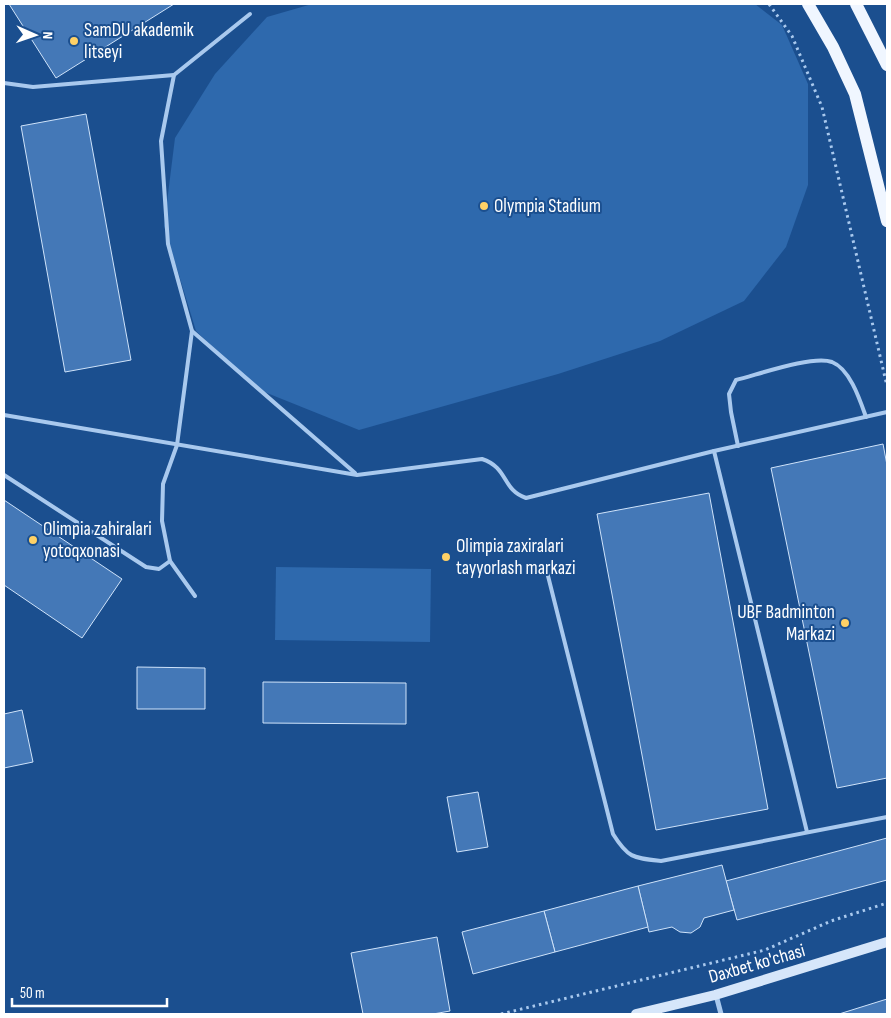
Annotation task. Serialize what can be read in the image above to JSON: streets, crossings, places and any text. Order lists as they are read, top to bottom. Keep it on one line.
{"streets":{"main road":["Daxbet ko'chasi"]},"places":["SamDU akademik litseyi","Olympia Stadium","Olimpia zahiralari yotoqxonasi","Olimpia zaxiralari tayyorlash markazi","UBF Badminton Markazi"],"scale_bar":"50 m","north":"right"}
